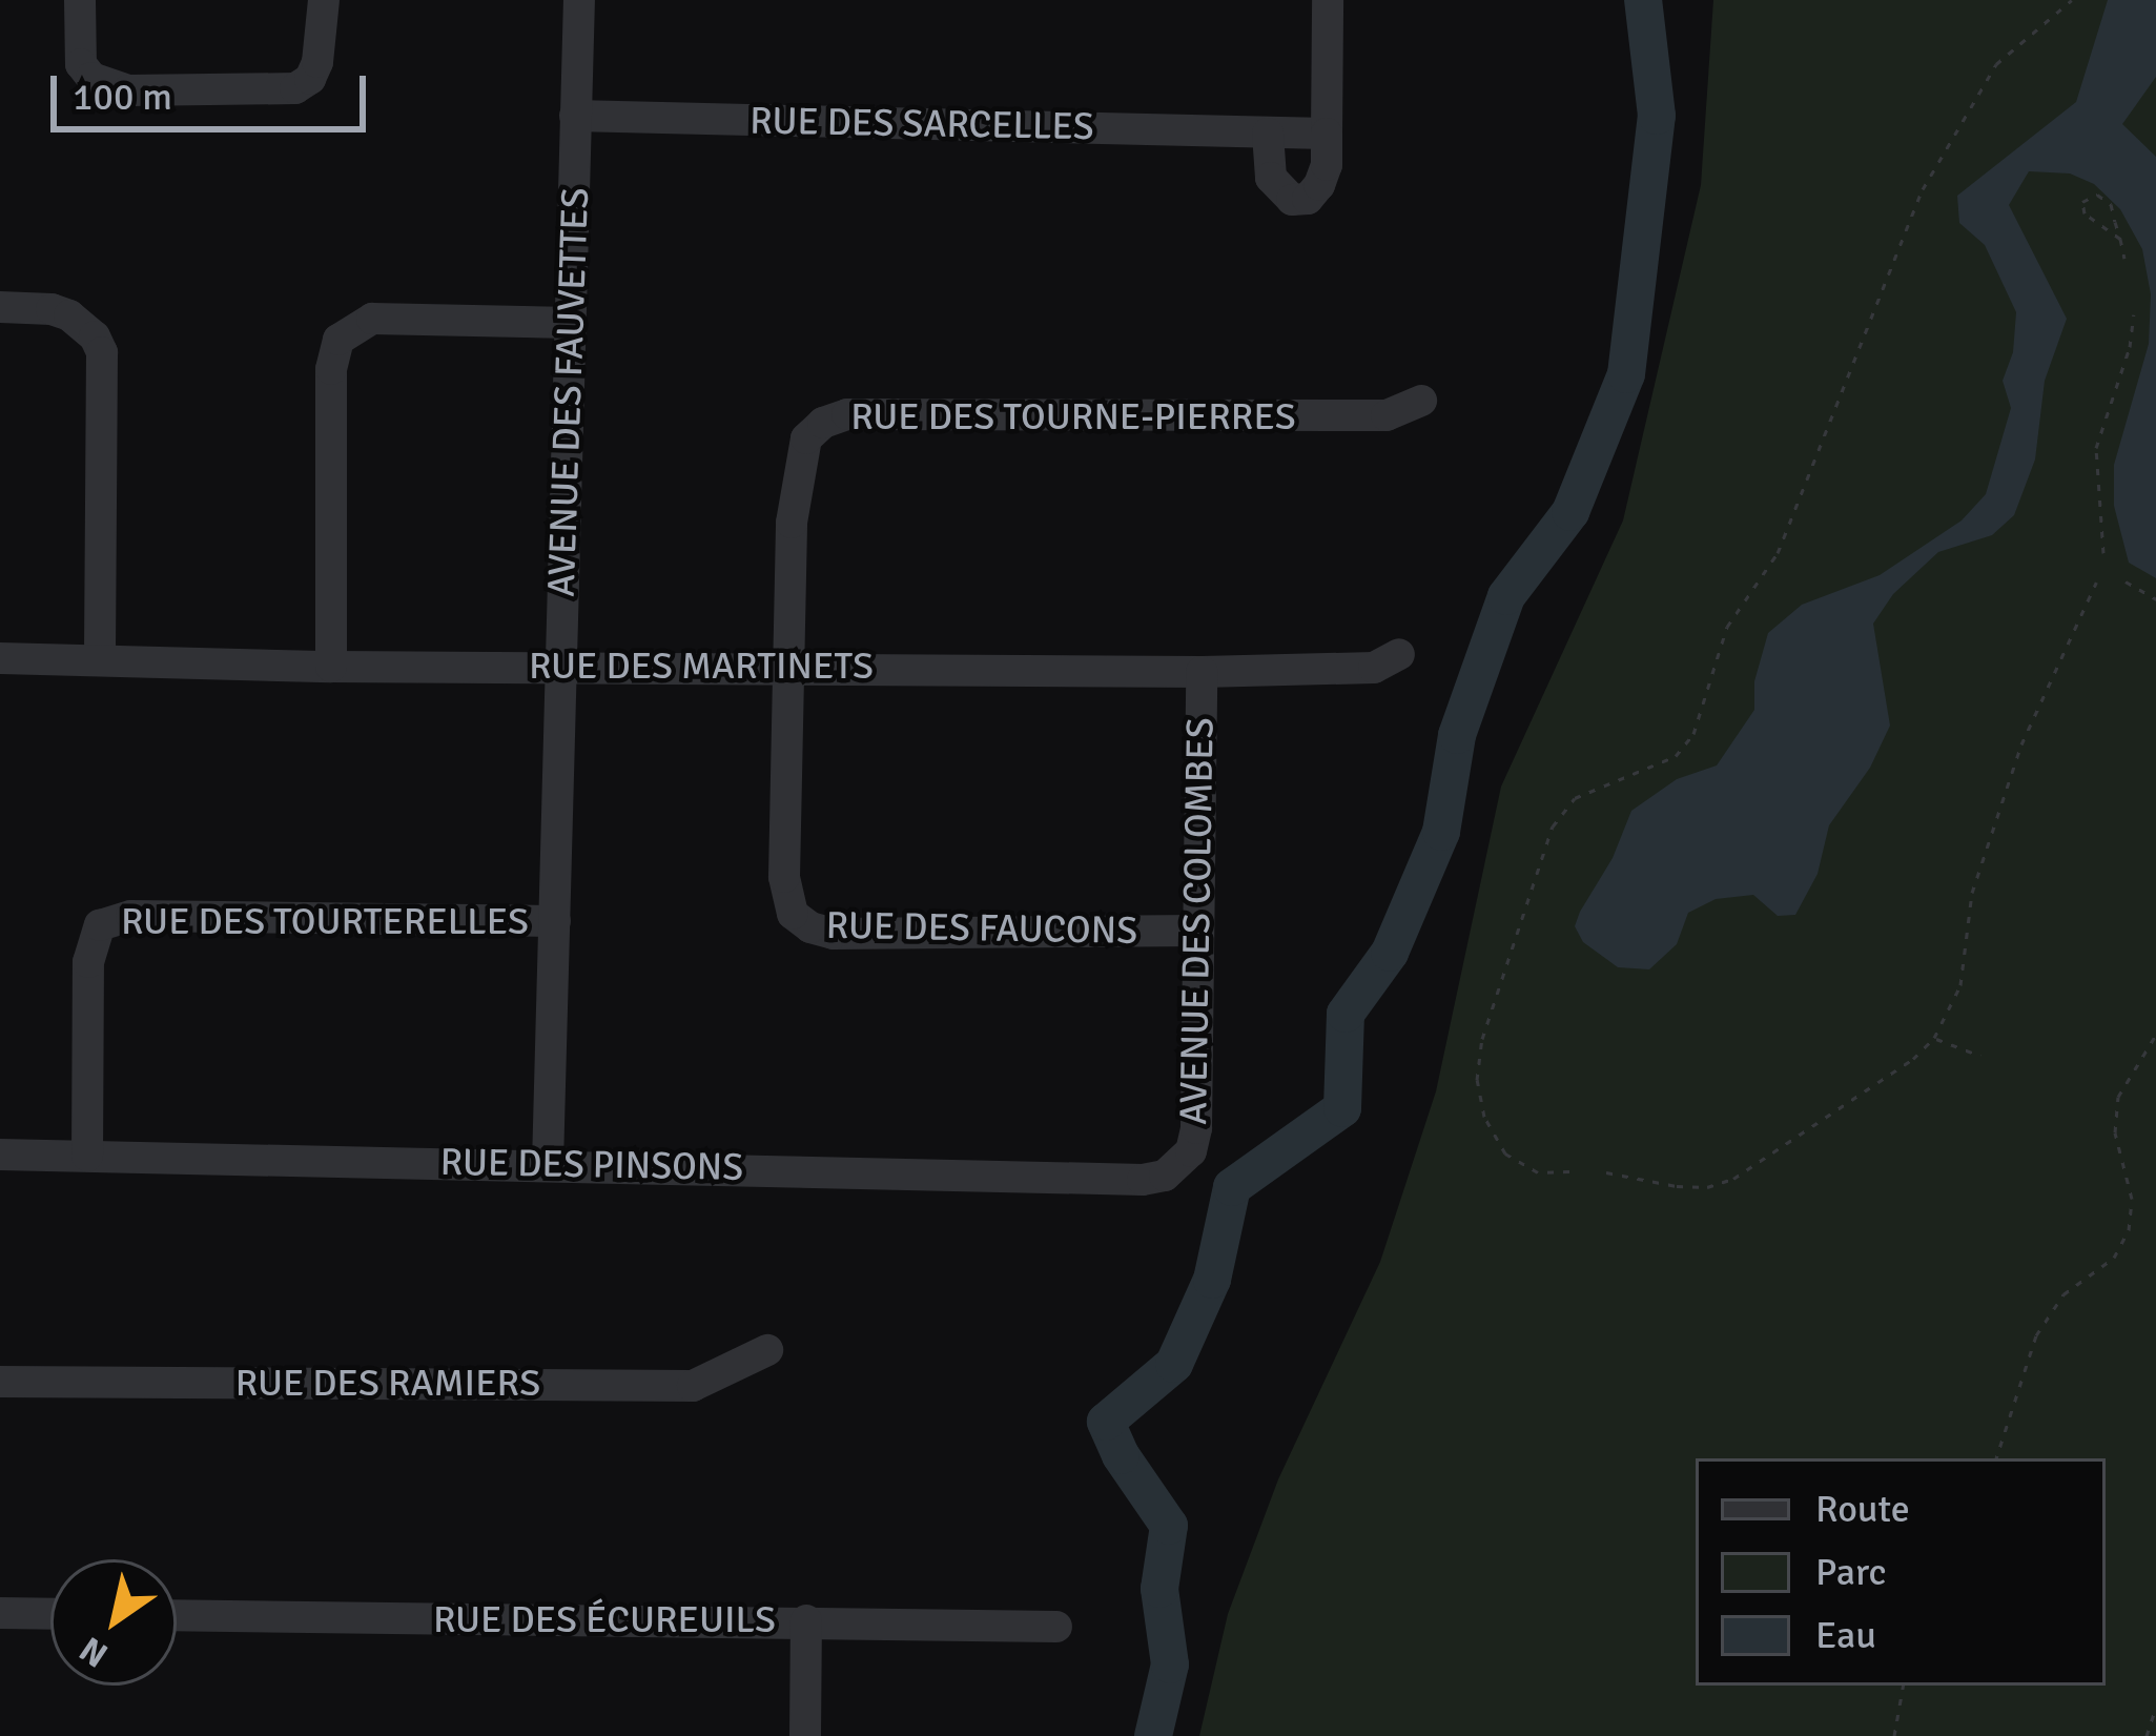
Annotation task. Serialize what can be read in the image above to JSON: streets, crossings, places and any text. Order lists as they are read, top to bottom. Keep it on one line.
{"streets":{"street":["RUE DES SARCELLES","AVENUE DES FAUVETTES","RUE DES TOURNE-PIERRES","RUE DES MARTINETS","AVENUE DES COLOMBES","RUE DES TOURTERELLES","RUE DES FAUCONS","RUE DES PINSONS","RUE DES RAMIERS","RUE DES ÉCUREUILS"]},"crossings":[["RUE DES SARCELLES","AVENUE DES FAUVETTES"],["AVENUE DES FAUVETTES","RUE DES MARTINETS"],["AVENUE DES FAUVETTES","RUE DES TOURTERELLES"],["AVENUE DES FAUVETTES","RUE DES PINSONS"],["RUE DES TOURNE-PIERRES","RUE DES MARTINETS"],["RUE DES TOURNE-PIERRES","RUE DES FAUCONS"],["RUE DES MARTINETS","AVENUE DES COLOMBES"],["RUE DES MARTINETS","RUE DES FAUCONS"],["AVENUE DES COLOMBES","RUE DES FAUCONS"],["AVENUE DES COLOMBES","RUE DES PINSONS"],["RUE DES TOURTERELLES","RUE DES PINSONS"]],"legend":["Route","Parc","Eau"],"scale_bar":"100 m","north":"bottom left"}
